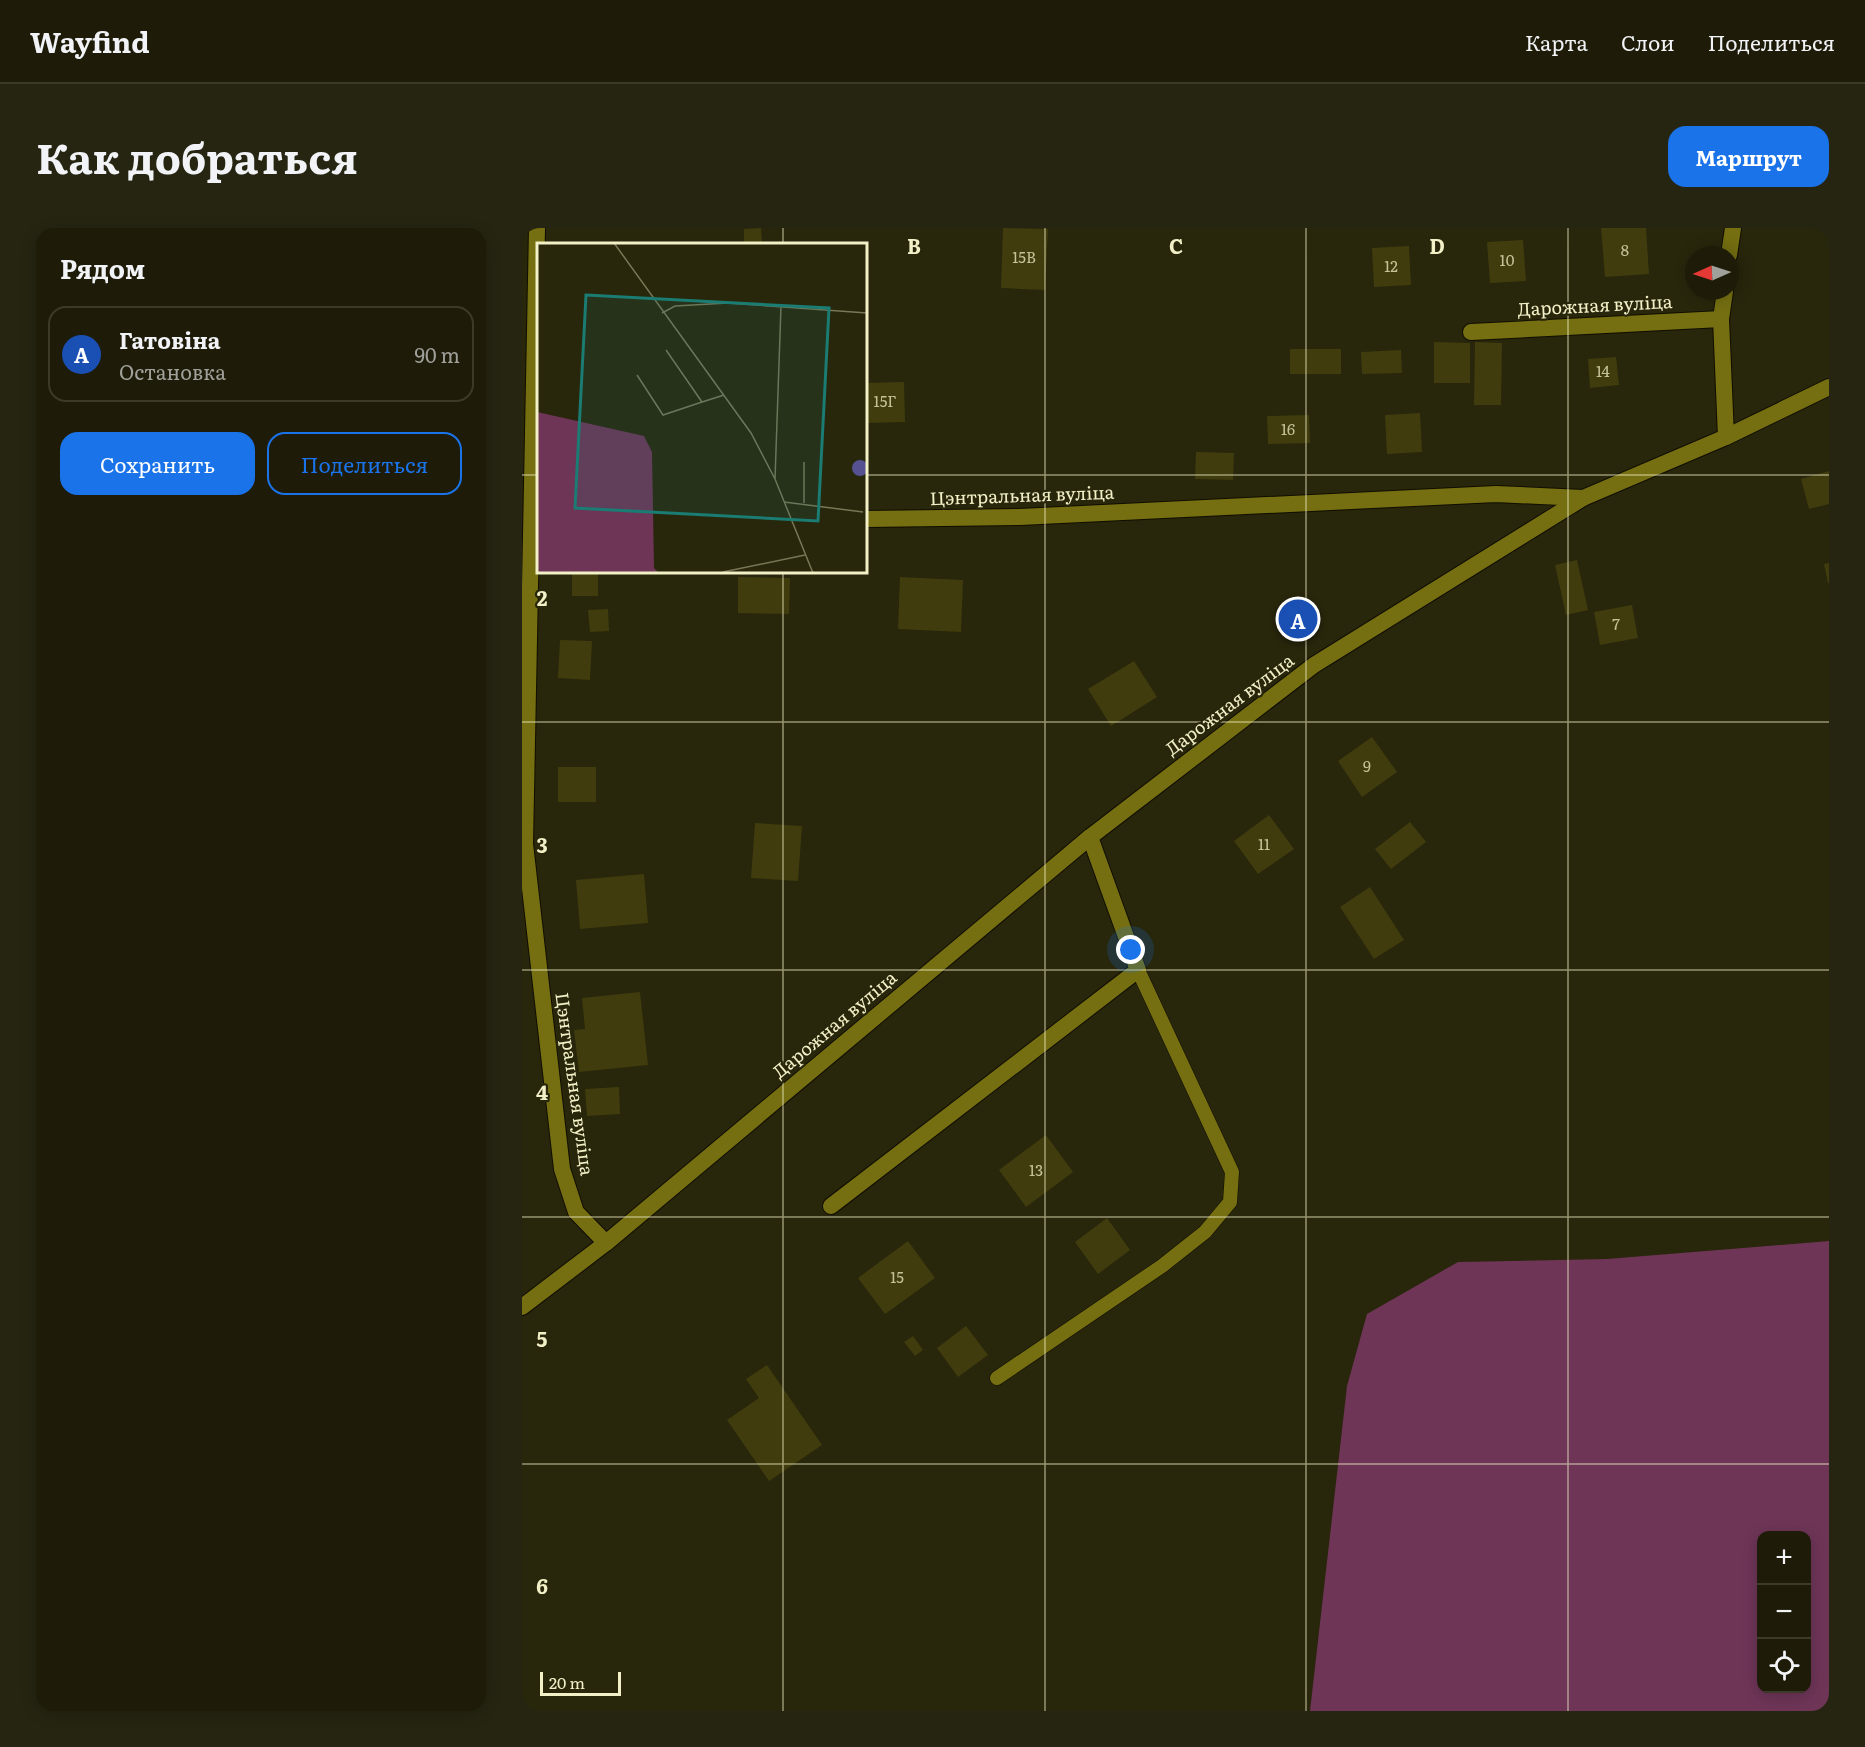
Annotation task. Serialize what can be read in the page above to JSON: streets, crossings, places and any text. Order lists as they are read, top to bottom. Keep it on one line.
{"streets":{"street":["Дарожная вуліца","Цэнтральная вуліца"]},"crossings":[["Дарожная вуліца","Цэнтральная вуліца"]],"house_numbers":["8","15В","10","12","14","15Г","16","7","9","11","13","15"],"scale_bar":"20 m","north":"left","page":{"header":"Wayfind","nav":["Карта","Слои","Поделиться"],"title":"Как добраться","buttons":["Маршрут",["Сохранить","Поделиться"]],"heading":"Рядом","list":[{"mark":"A","name":"Гатовіна","note":"Остановка","value":"90 m"}],"pins":"A","map_buttons":["+","−"],"scale":"20 m"},"grid":{"columns":["B","C","D"],"rows":["2","3","4","5","6"]}}
